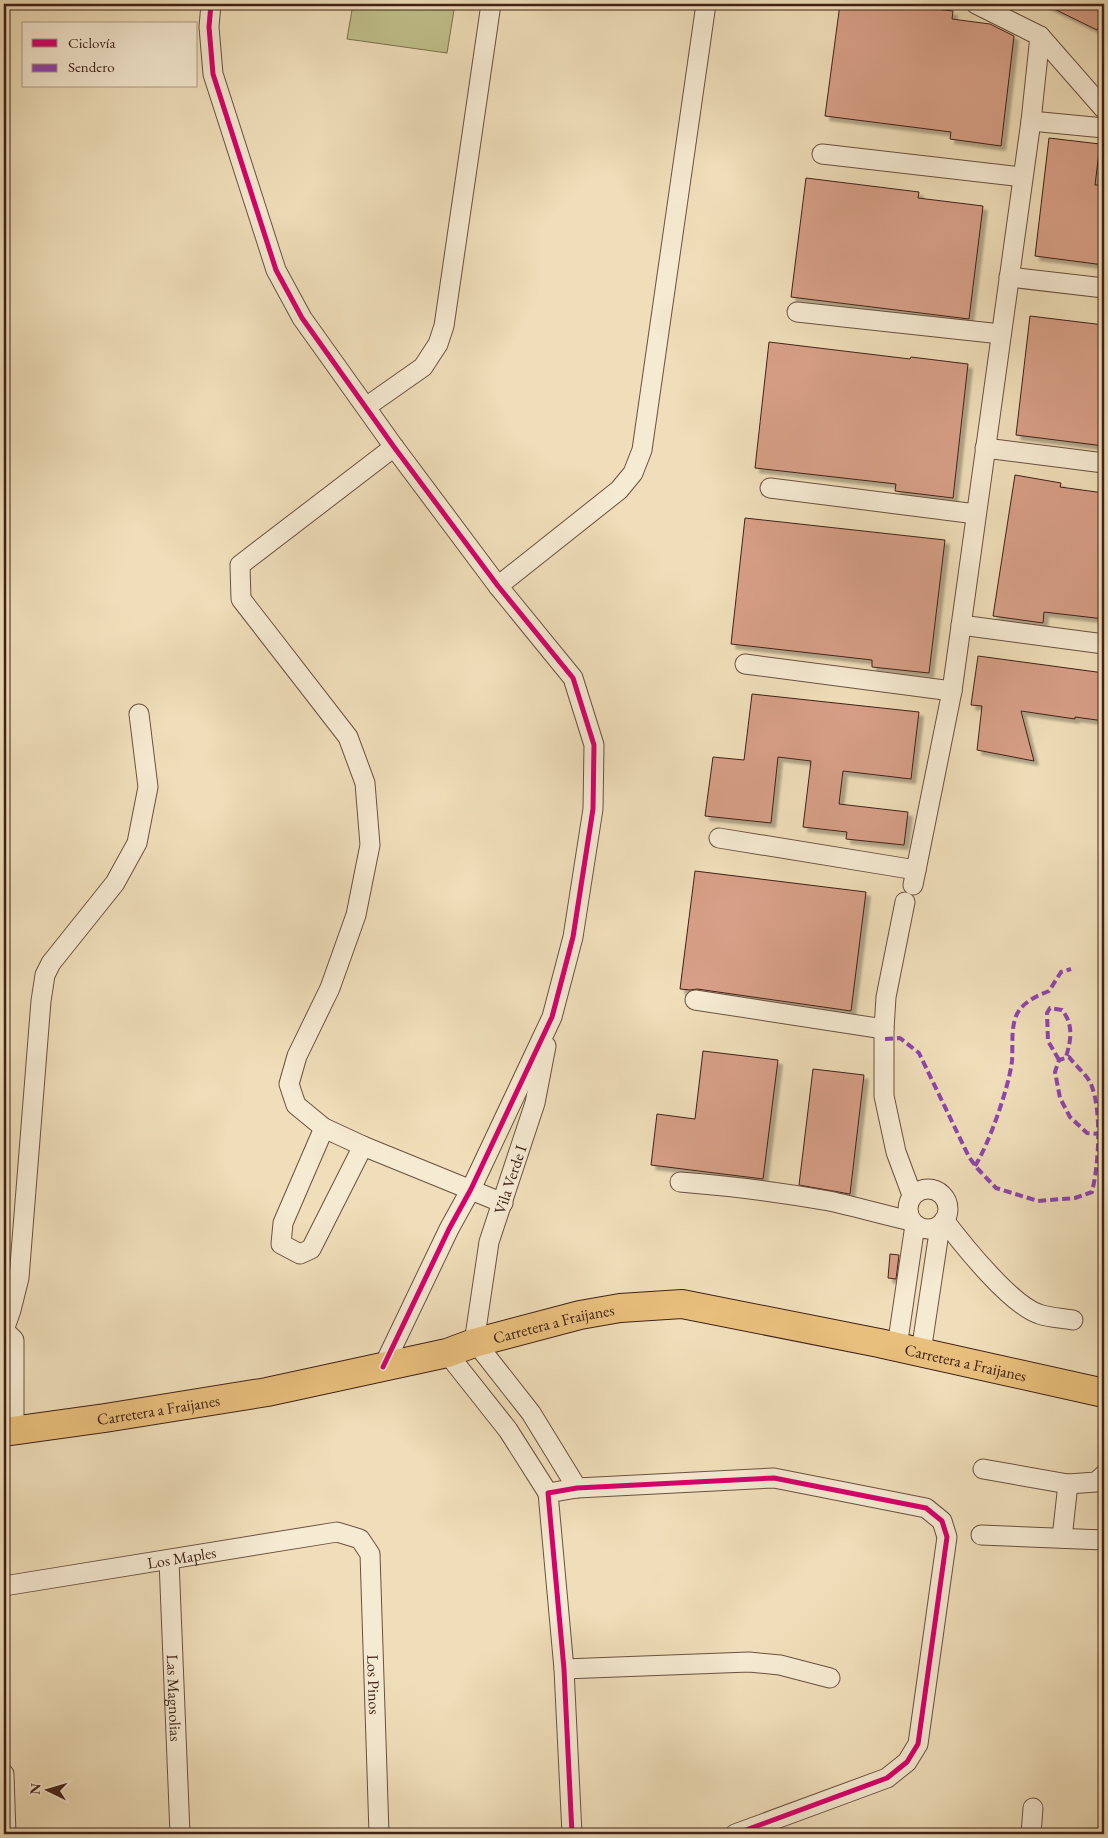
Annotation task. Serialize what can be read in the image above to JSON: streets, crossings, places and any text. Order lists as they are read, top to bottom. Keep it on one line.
{"streets":{"main road":["Carretera a Fraijanes"],"street":["Vila Verde I","Los Maples","Los Pinos","Las Magnolias"]},"crossings":[["Vila Verde I","Carretera a Fraijanes"],["Los Maples","Los Pinos"],["Los Maples","Las Magnolias"]],"legend":["Ciclovía","Sendero"],"north":"left"}
